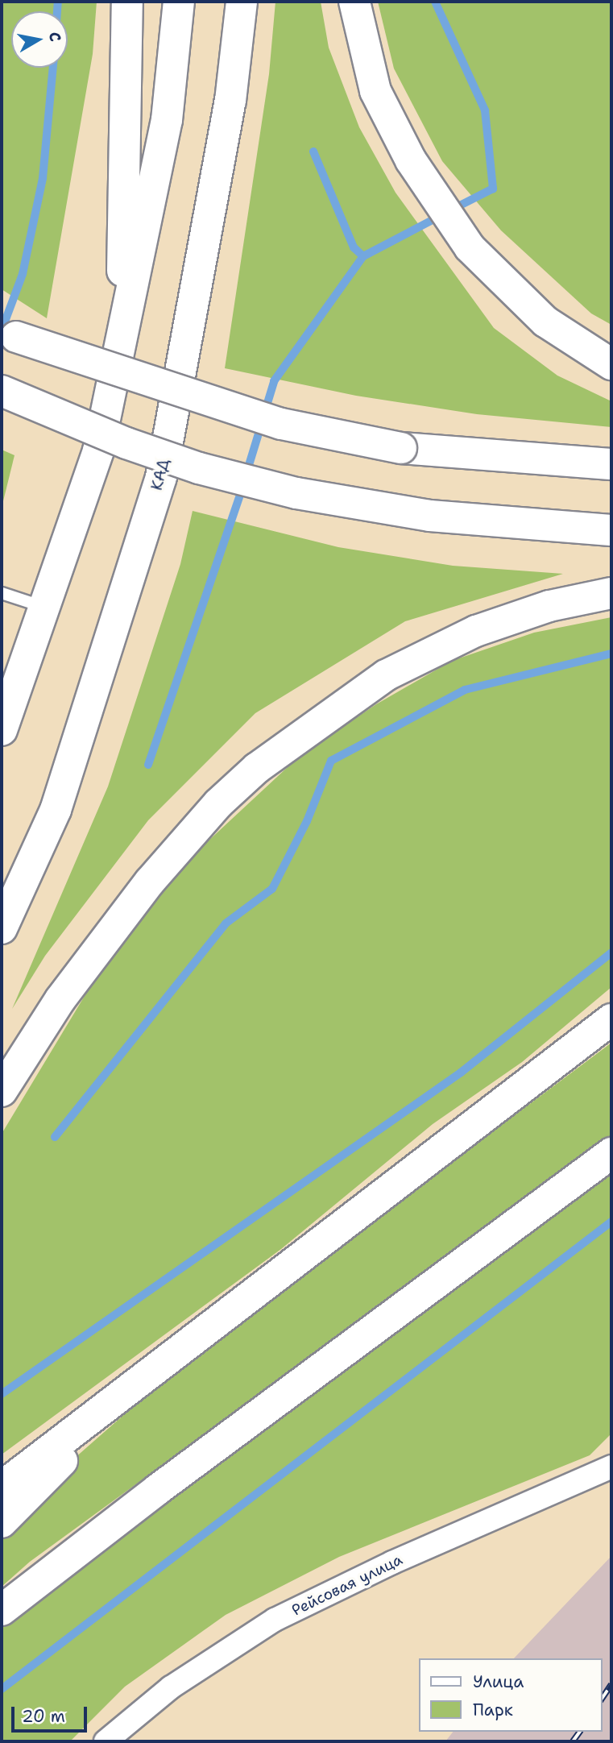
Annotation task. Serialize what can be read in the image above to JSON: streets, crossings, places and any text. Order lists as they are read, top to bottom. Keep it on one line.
{"streets":{"main road":["КАД"],"street":["Рейсовая улица"]},"legend":["Улица","Парк"],"scale_bar":"20 m","north":"right"}
